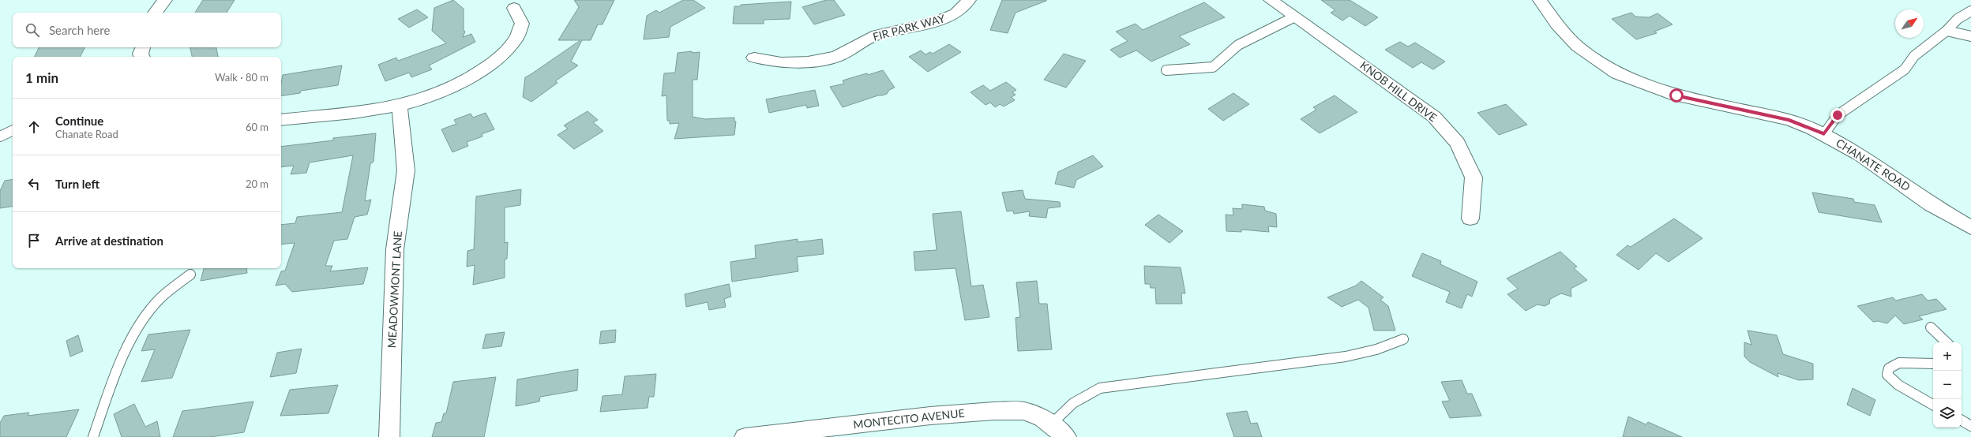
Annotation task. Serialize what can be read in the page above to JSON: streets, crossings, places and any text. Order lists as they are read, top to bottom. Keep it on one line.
{"streets":{"street":["FIR PARK WAY","KNOB HILL DRIVE","CHANATE ROAD","MEADOWMONT LANE","MONTECITO AVENUE"]},"north":"top right","page":{"search":"Search here","heading":["1 min","Walk · 80 m"],"list":[["Continue","Chanate Road","60 m"],["Turn left","20 m"],"Arrive at destination"],"map_buttons":["+","−"]}}
